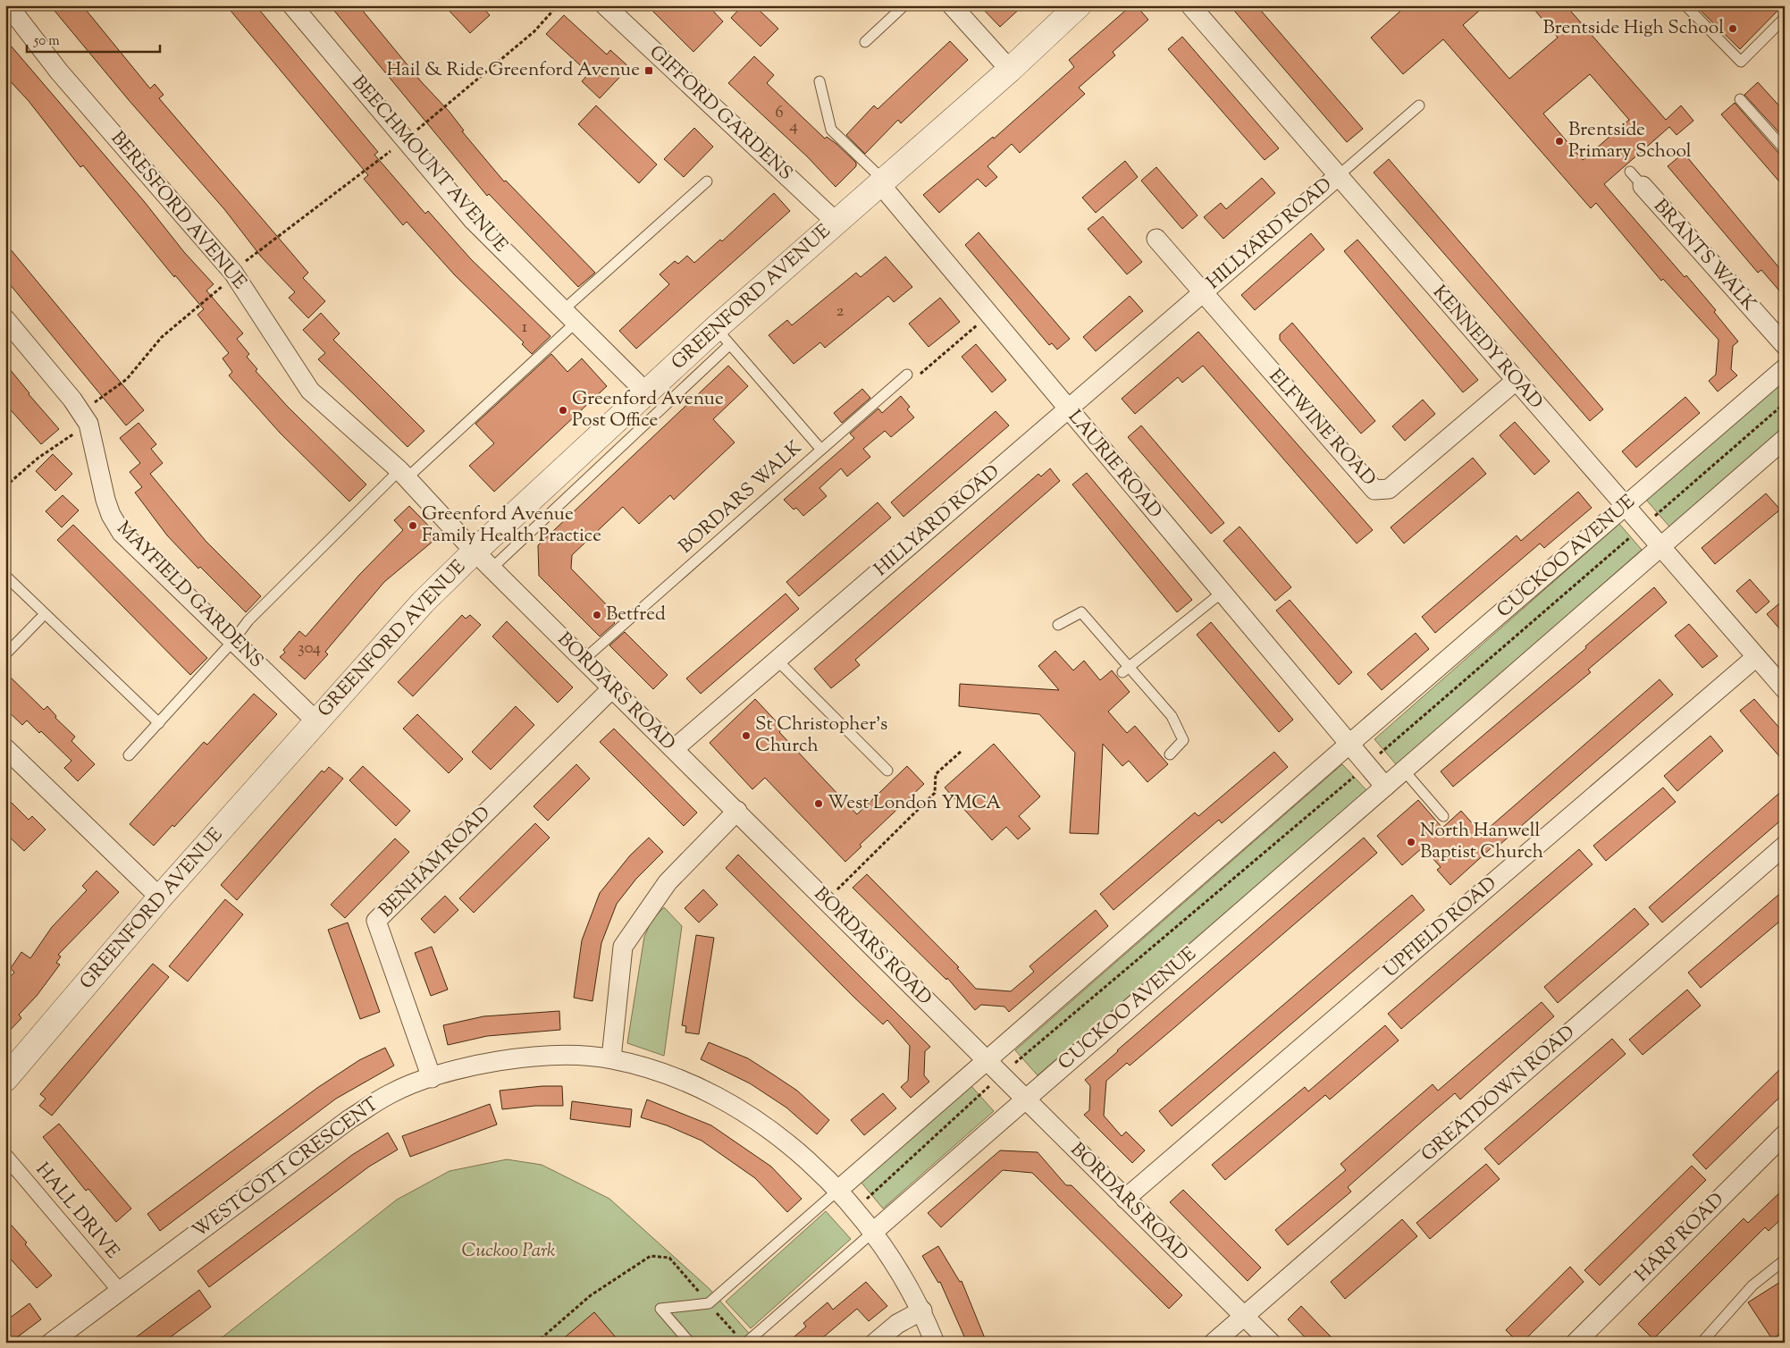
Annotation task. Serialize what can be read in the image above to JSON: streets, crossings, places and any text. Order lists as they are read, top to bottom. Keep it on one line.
{"streets":{"street":["GIFFORD GARDENS","BEECHMOUNT AVENUE","BERESFORD AVENUE","HILLYARD ROAD","BRANTS WALK","GREENFORD AVENUE","KENNEDY ROAD","ELFWINE ROAD","LAURIE ROAD","CUCKOO AVENUE","MAYFIELD GARDENS","BORDARS ROAD","BENHAM ROAD","UPFIELD ROAD","GREATDOWN ROAD","WESTCOTT CRESCENT","HALL DRIVE","HARP ROAD"],"lane":["BORDARS WALK"]},"crossings":[["GIFFORD GARDENS","GREENFORD AVENUE"],["BEECHMOUNT AVENUE","GREENFORD AVENUE"],["BERESFORD AVENUE","GREENFORD AVENUE"],["BERESFORD AVENUE","BORDARS ROAD"],["HILLYARD ROAD","KENNEDY ROAD"],["HILLYARD ROAD","ELFWINE ROAD"],["HILLYARD ROAD","LAURIE ROAD"],["HILLYARD ROAD","BORDARS ROAD"],["GREENFORD AVENUE","LAURIE ROAD"],["GREENFORD AVENUE","BORDARS WALK"],["GREENFORD AVENUE","MAYFIELD GARDENS"],["GREENFORD AVENUE","BORDARS ROAD"],["KENNEDY ROAD","ELFWINE ROAD"],["KENNEDY ROAD","CUCKOO AVENUE"],["KENNEDY ROAD","UPFIELD ROAD"],["LAURIE ROAD","CUCKOO AVENUE"],["BORDARS WALK","BORDARS ROAD"],["CUCKOO AVENUE","BORDARS ROAD"],["CUCKOO AVENUE","WESTCOTT CRESCENT"],["BORDARS ROAD","BENHAM ROAD"],["BORDARS ROAD","UPFIELD ROAD"],["BORDARS ROAD","GREATDOWN ROAD"],["BENHAM ROAD","WESTCOTT CRESCENT"],["WESTCOTT CRESCENT","HALL DRIVE"]],"parks":["Cuckoo Park"],"places":{"other":["Brentside High School","Brentside Primary School","Greenford Avenue Post Office","Greenford Avenue Family Health Practice","Betfred","St Christopher's Church","West London YMCA","North Hanwell Baptist Church"],"transit":["Hail & Ride Greenford Avenue"]},"house_numbers":["6","4","2","1","304"],"scale_bar":"50 m"}
